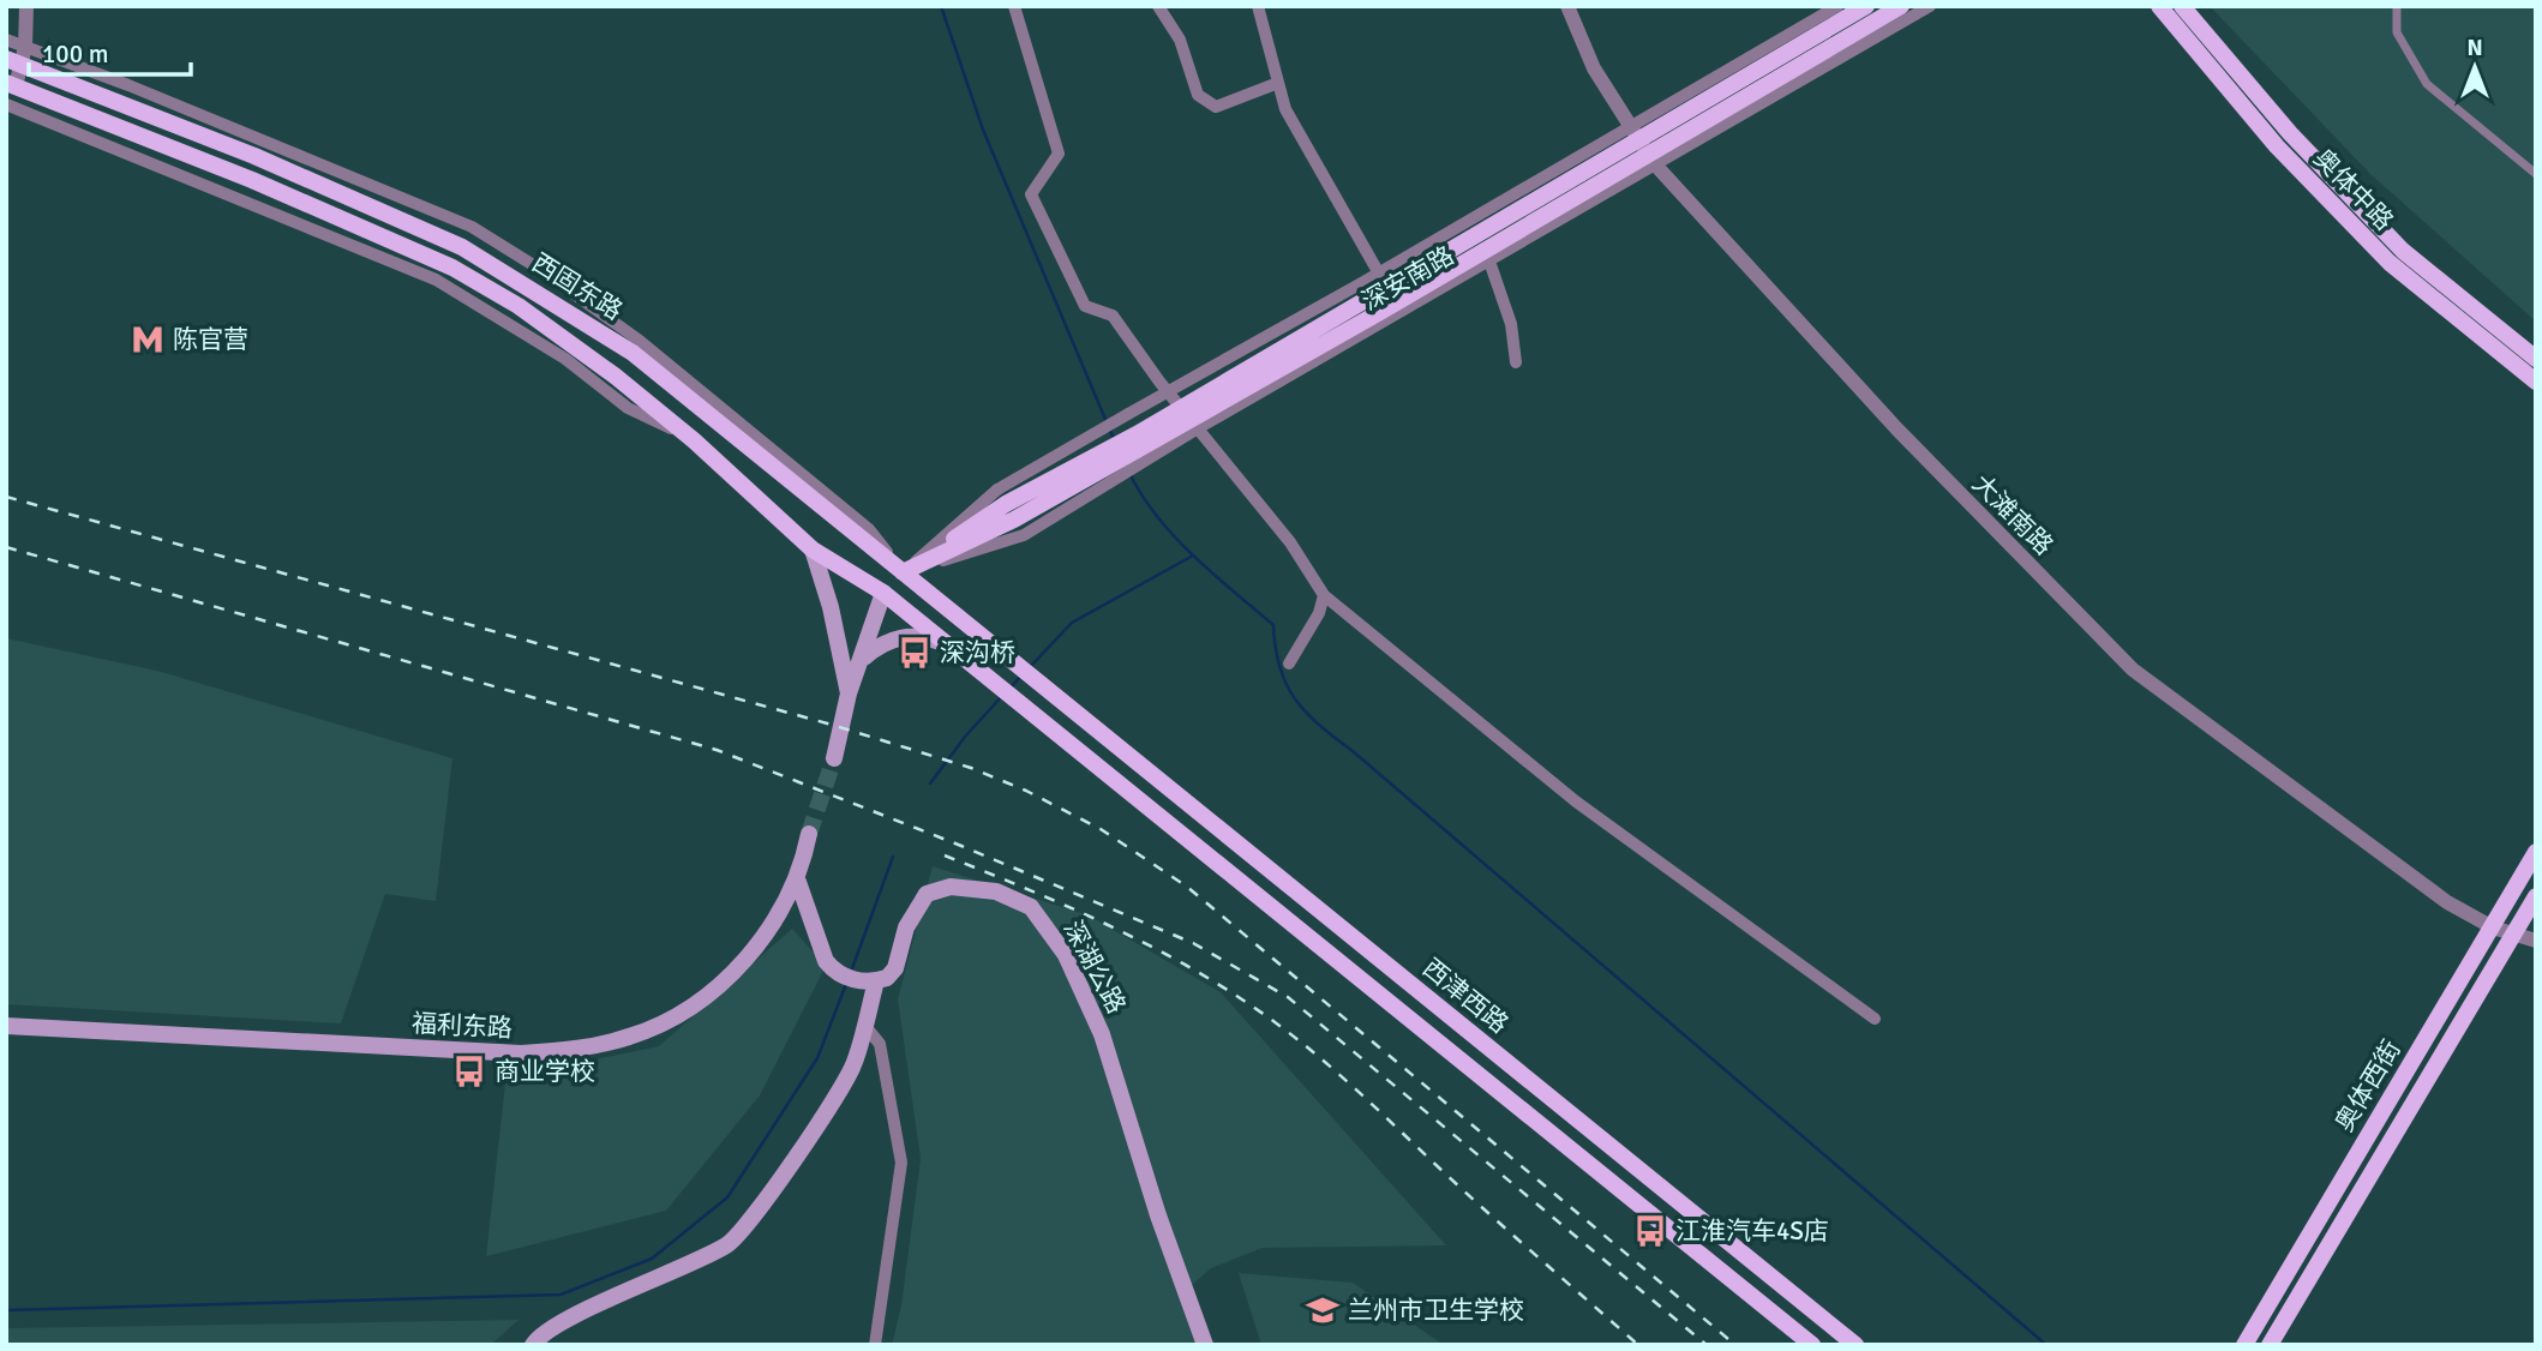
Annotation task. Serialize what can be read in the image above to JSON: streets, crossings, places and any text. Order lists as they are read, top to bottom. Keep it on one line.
{"streets":{"main road":["奥体中路","深安南路","西固东路","深湖公路","西津西路","福利东路","奥体西街"],"street":["大滩南路"]},"crossings":[["深安南路","西固东路"],["深安南路","大滩南路"],["西固东路","西津西路"],["大滩南路","奥体西街"]],"places":{"metro station":["陈官营"],"bus stop":["深沟桥","商业学校","江淮汽车4S店"],"school or university":["兰州市卫生学校"]},"scale_bar":"100 m","north":"top"}
